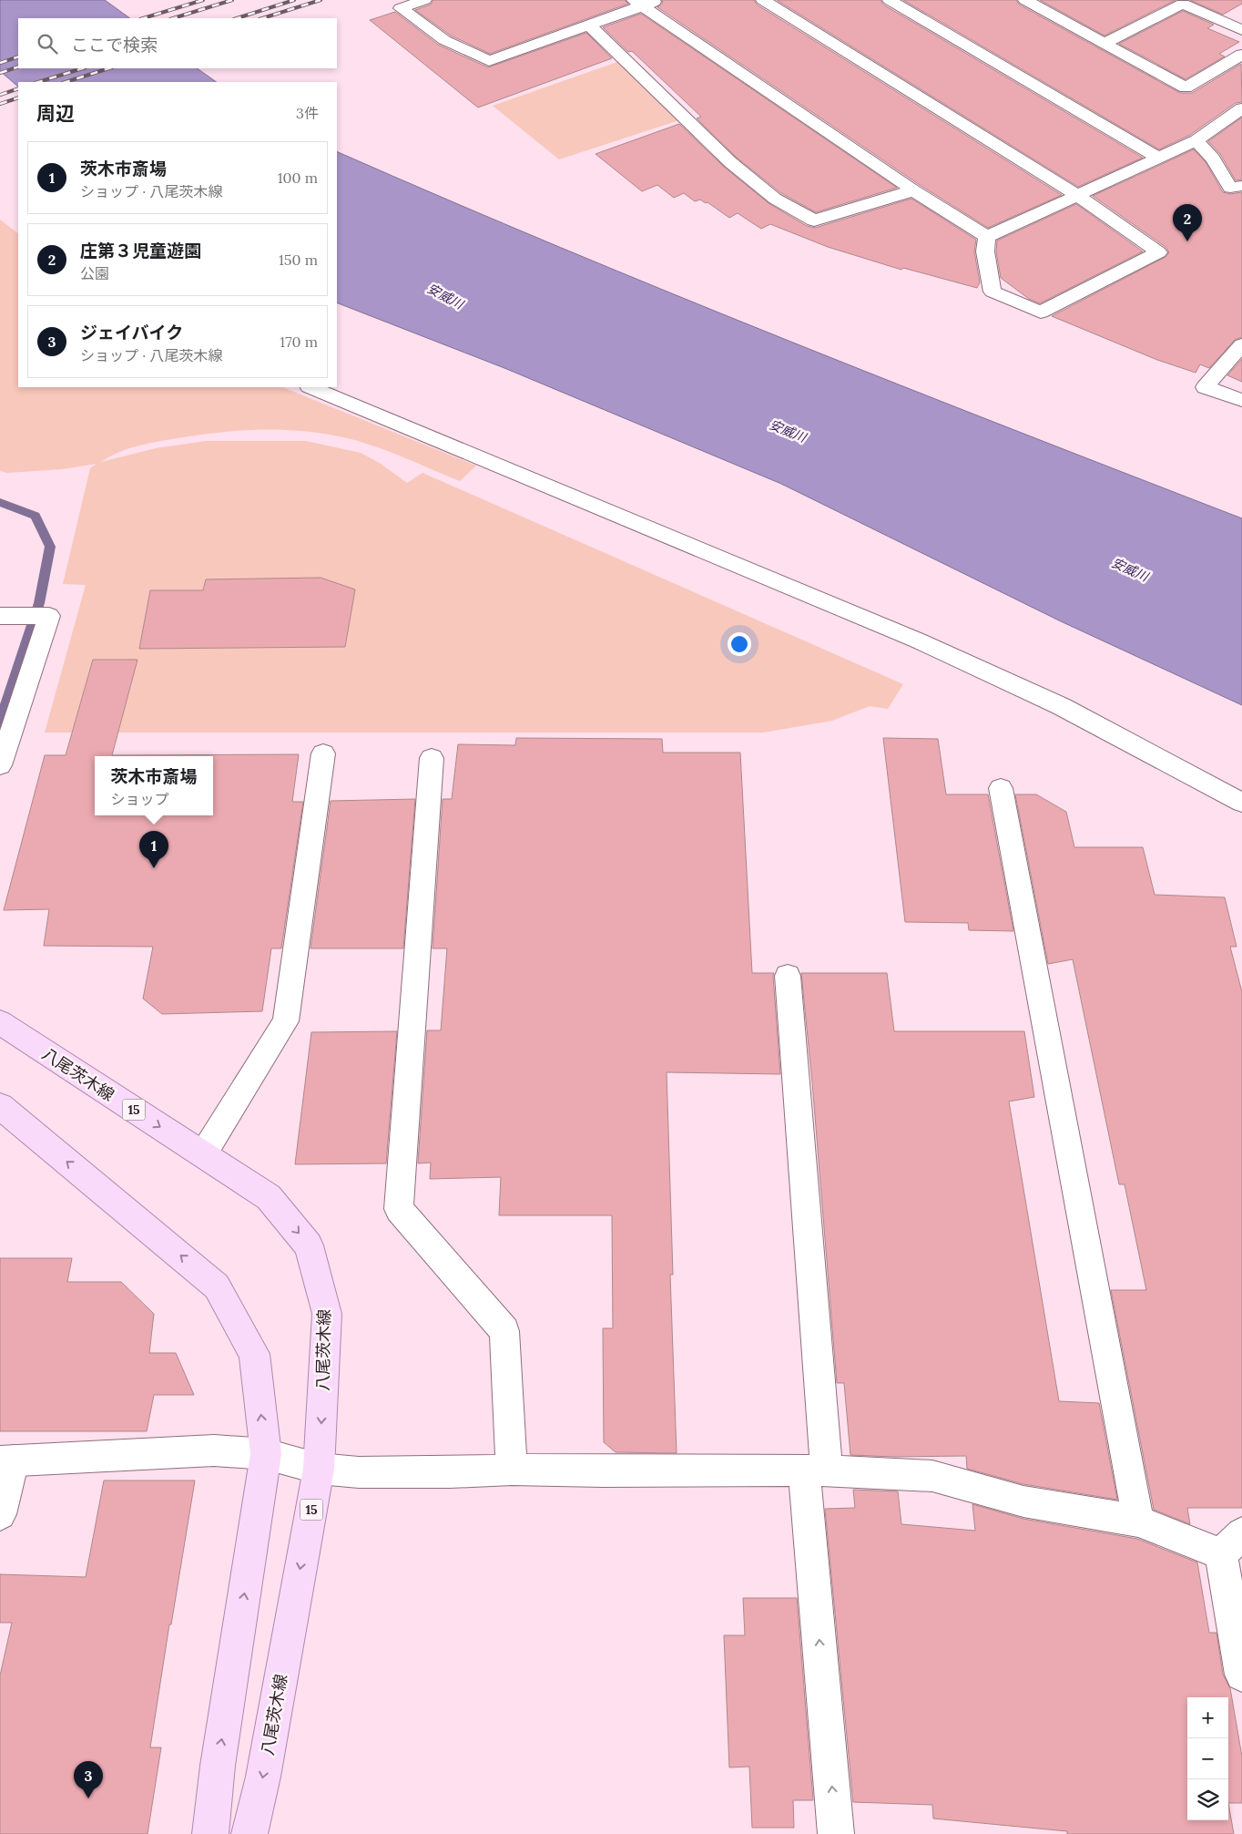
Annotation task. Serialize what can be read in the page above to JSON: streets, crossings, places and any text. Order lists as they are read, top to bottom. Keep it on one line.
{"streets":{"main road":["八尾茨木線","15"]},"water":["安威川"],"page":{"search":"ここで検索","heading":["周辺","3件"],"list":[{"mark":"1","name":"茨木市斎場","note":"ショップ · 八尾茨木線","value":"100 m"},{"mark":"2","name":"庄第３児童遊園","note":"公園","value":"150 m"},{"mark":"3","name":"ジェイバイク","note":"ショップ · 八尾茨木線","value":"170 m"}],"pins":["2","1","3"],"popup":["茨木市斎場","ショップ"],"map_buttons":["+","−"]}}
